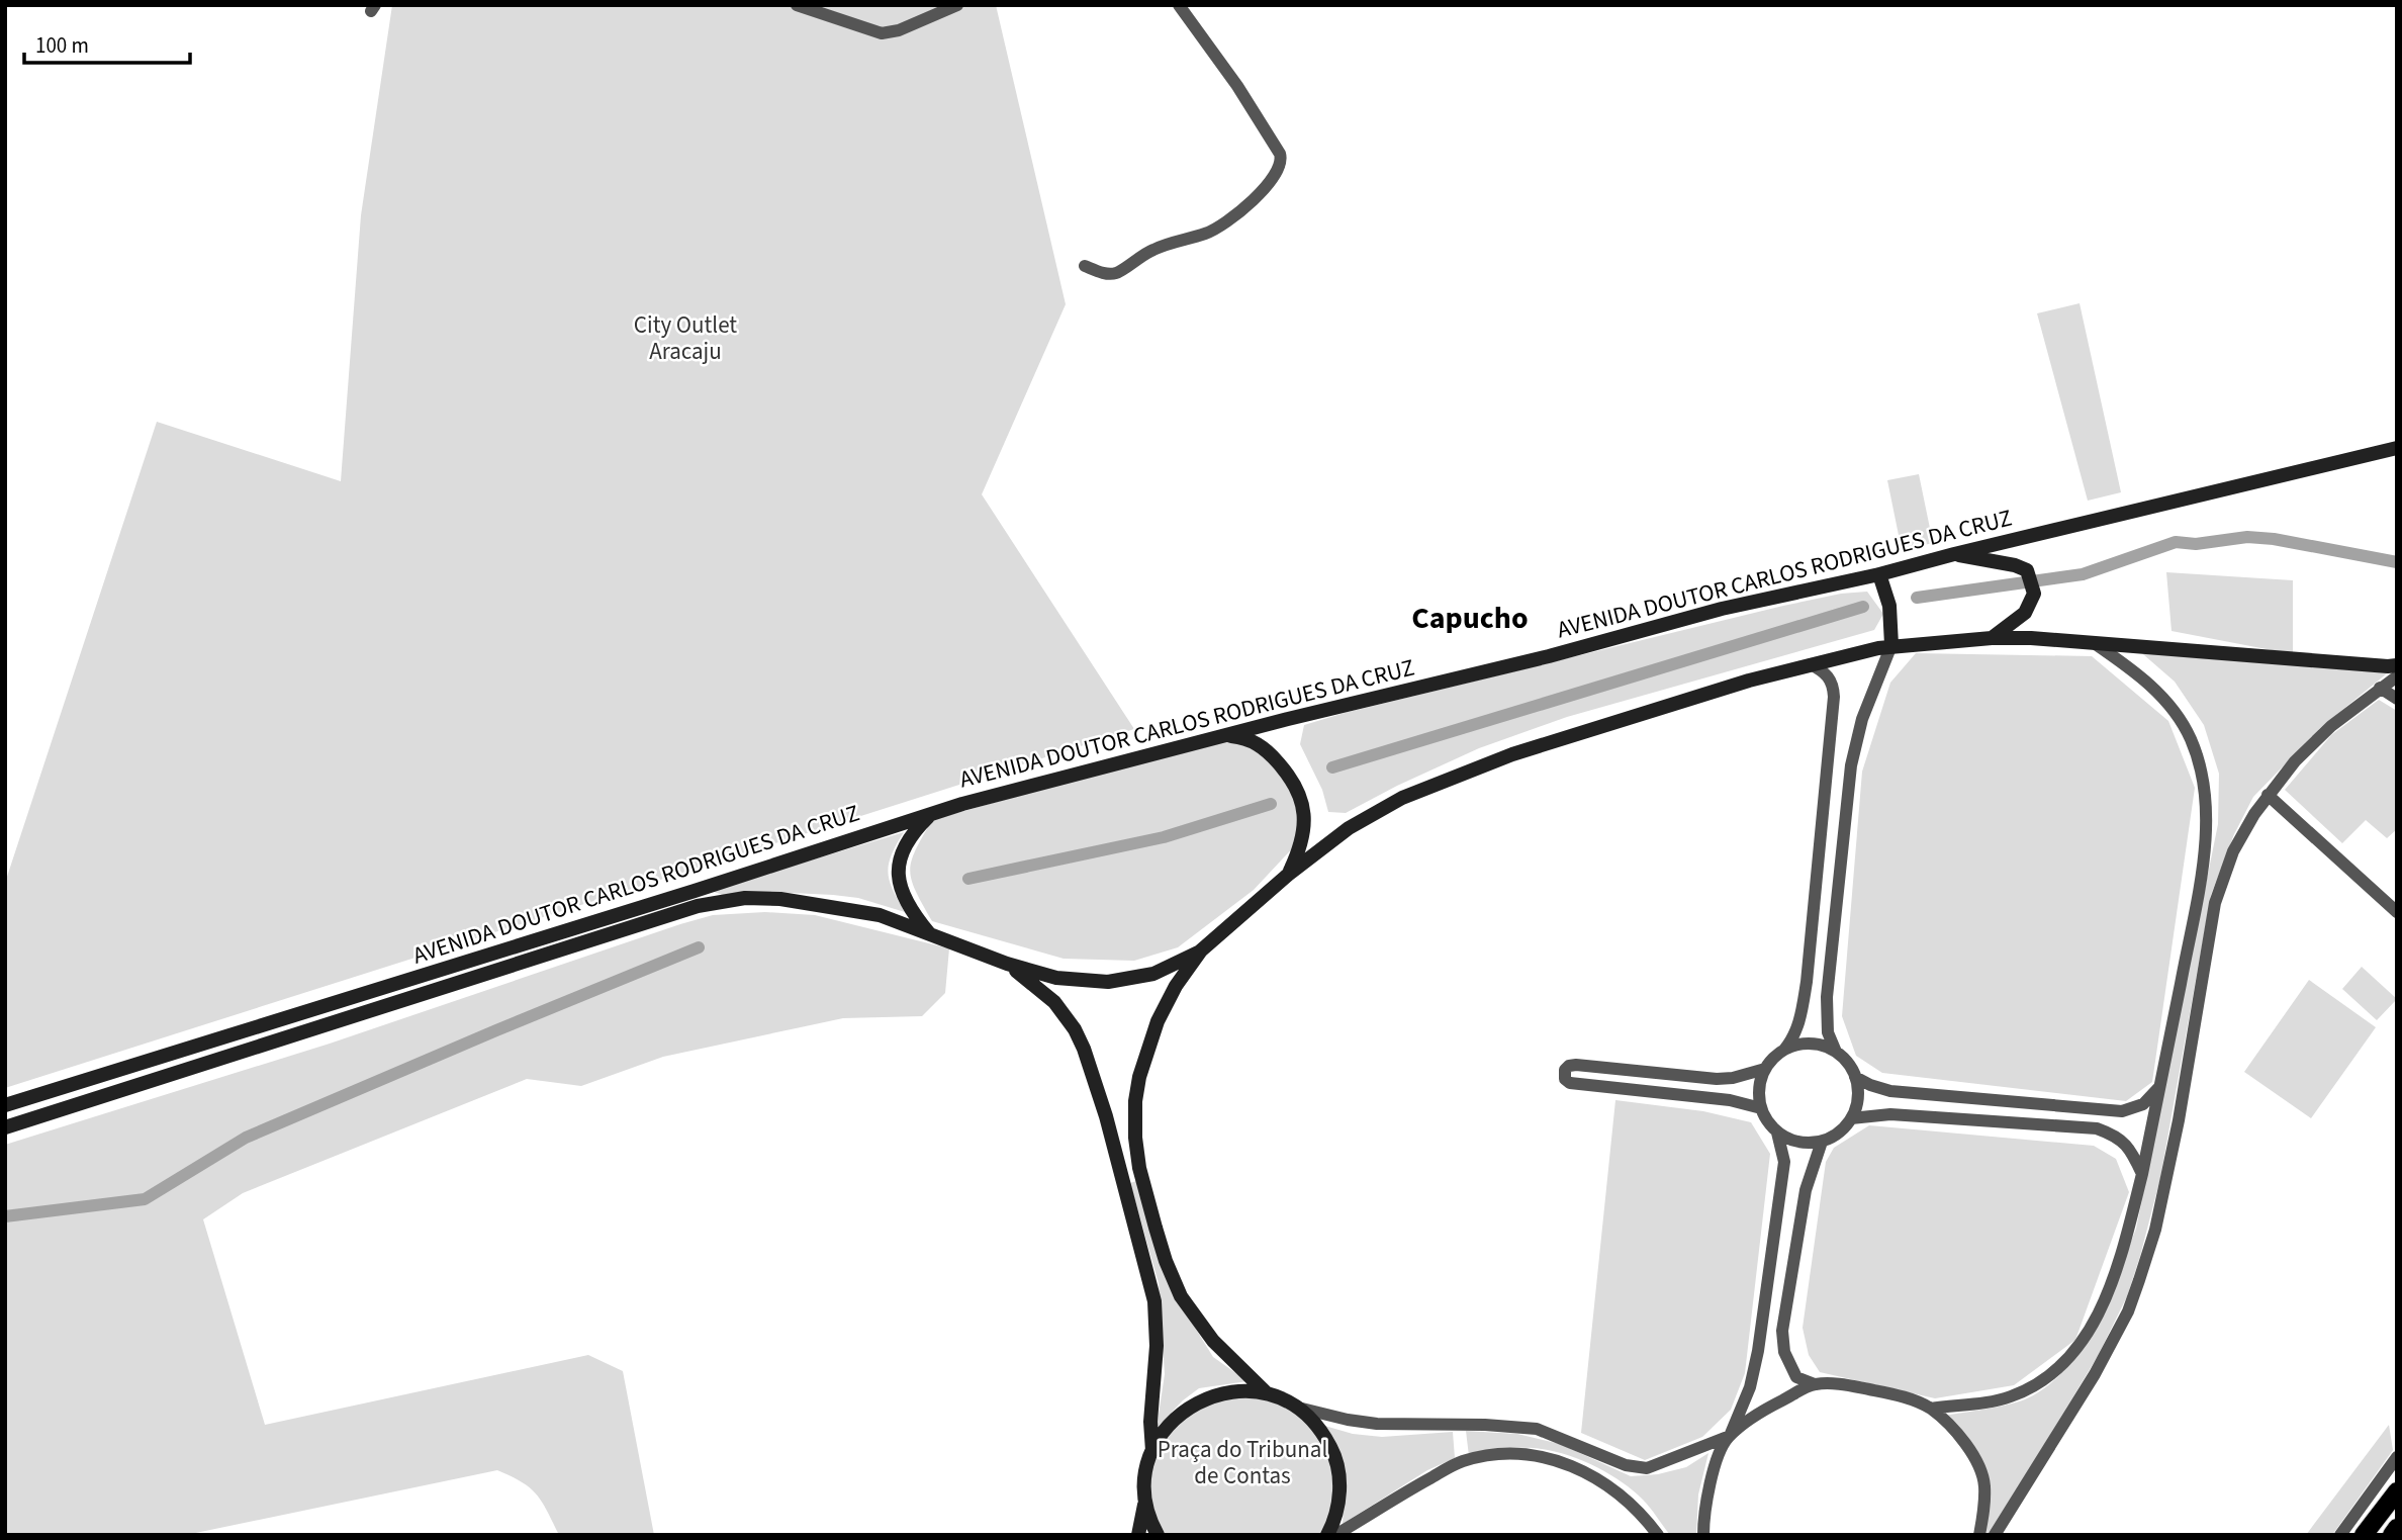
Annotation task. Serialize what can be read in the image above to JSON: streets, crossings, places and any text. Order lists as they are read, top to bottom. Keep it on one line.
{"streets":{"main road":["AVENIDA DOUTOR CARLOS RODRIGUES DA CRUZ"]},"districts":["Capucho"],"parks":["City Outlet Aracaju","Praça do Tribunal de Contas"],"scale_bar":"100 m"}
